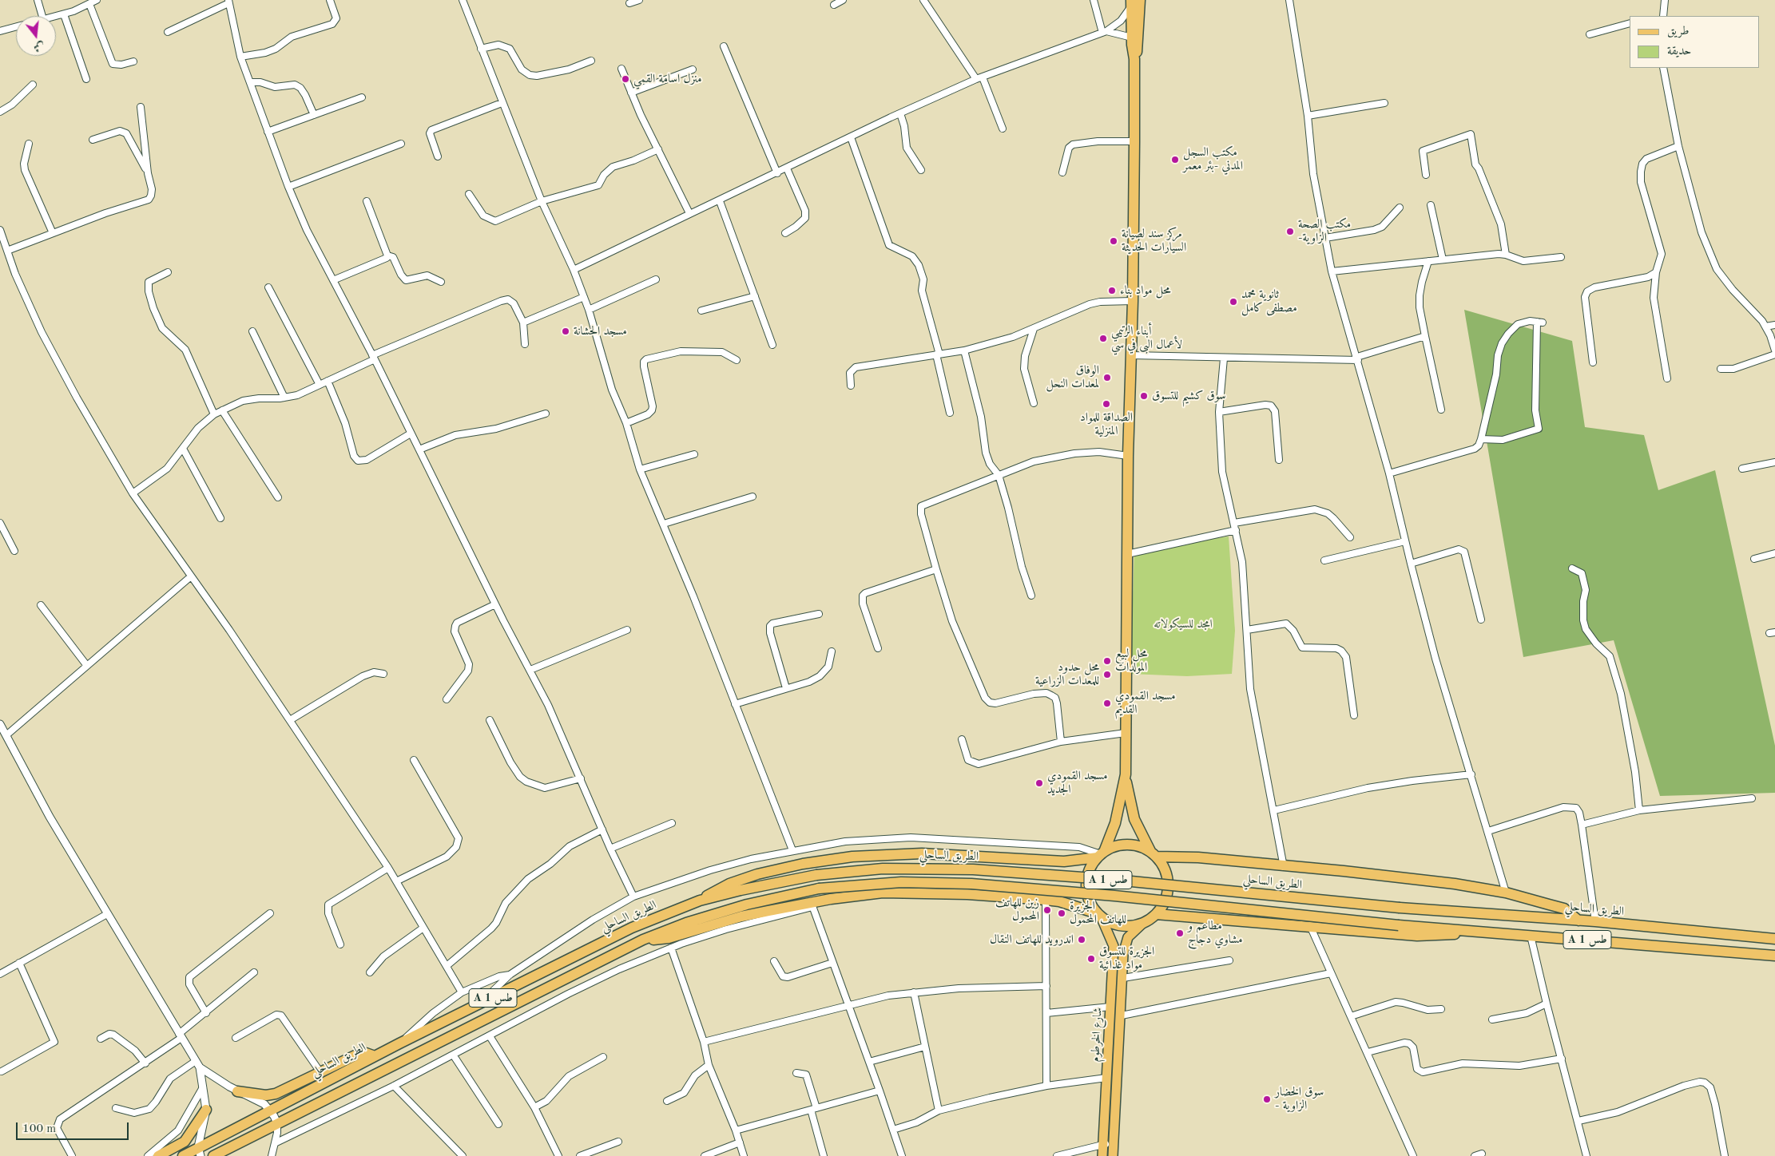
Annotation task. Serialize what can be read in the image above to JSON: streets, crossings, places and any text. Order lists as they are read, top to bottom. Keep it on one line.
{"streets":{"highway":["الطريق الساحلي","A 1 طس"],"main road":["شارع الخرطوم"]},"parks":["امجد للسيكولاته"],"places":["منزل اسامة القمي","مكتب السجل المدني -بئر معمر","مكتب الصحة -الزاوية","مركز سند لصيانة السيارات الحديثة","محل مواد بناء","ثانوية محمد مصطفى كامل","مسجد الحشانة","أبناء الرتيمي لأعمال البى في سي","الوفاق لمعدات النحل","سوق كشيم للتسوق","الصداقة للمواد المنزلية","محل لبيع المولدات","محل حدود للمعدات الزراعية","مسجد القمودي القديم","مسجد القمودي الجديد","زين للهاتف المحمول","الجزيرة للهاتف المحمول","مطاعم و مشاوي دجاج","اندرويد للهاتف النقال","الجزيرة للتسوق مواد غذائية","سوق الخضار - الزاوية"],"legend":["طريق","حديقة"],"scale_bar":"100 m","north":"bottom"}
